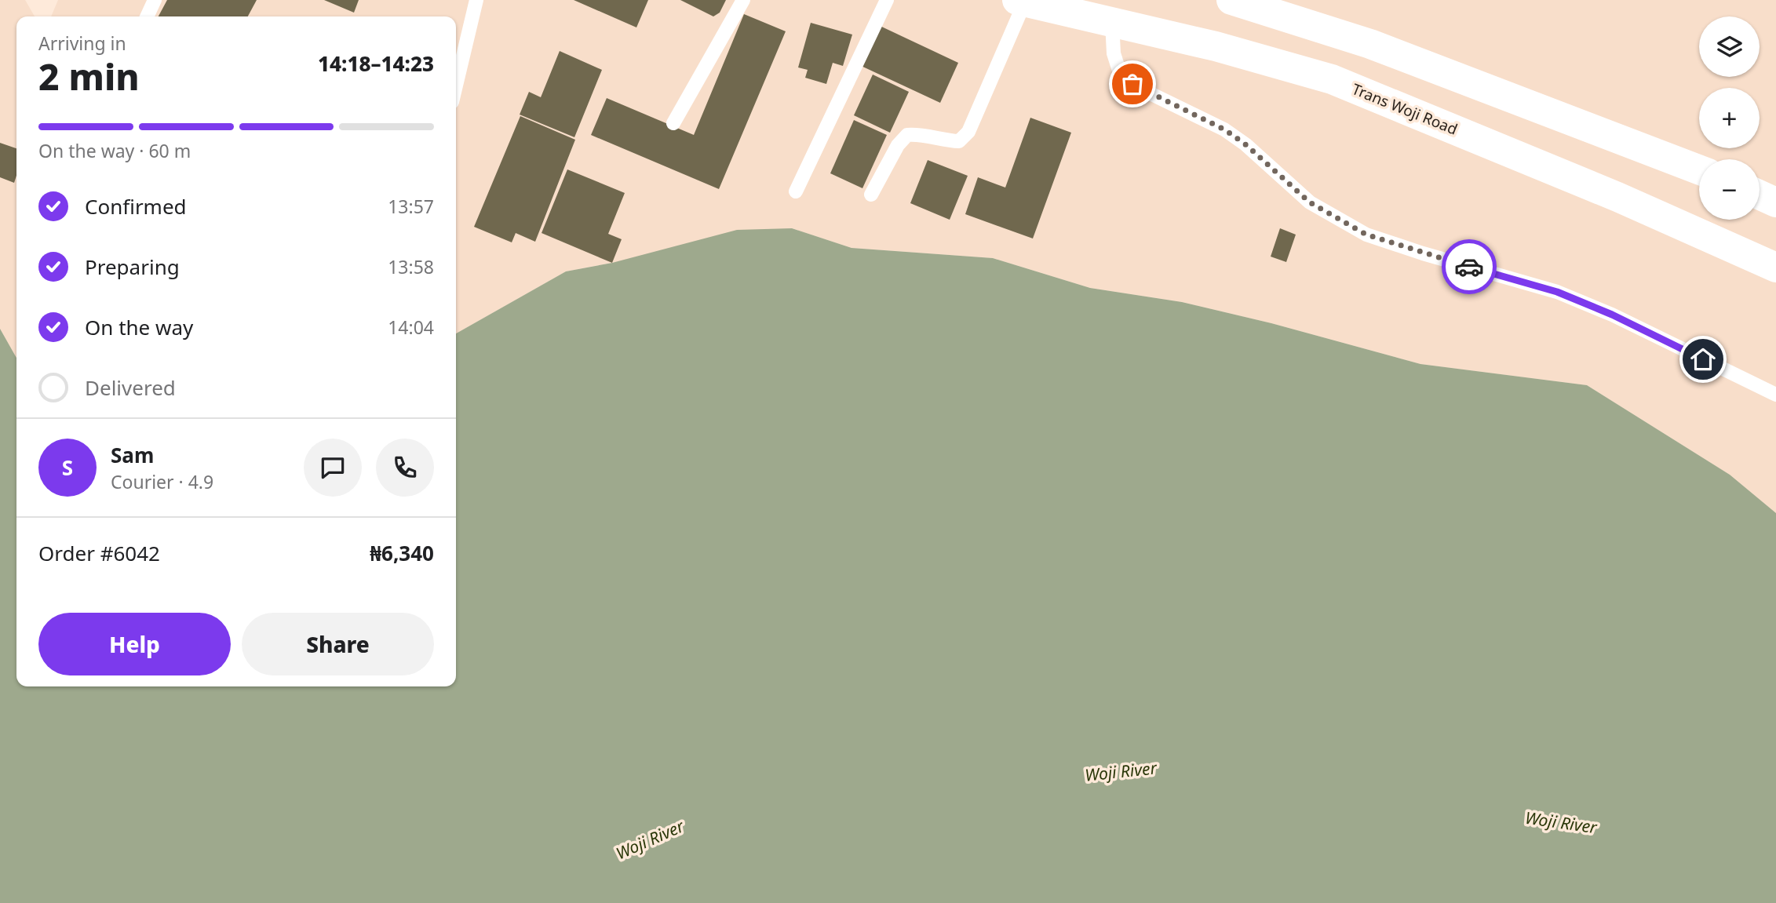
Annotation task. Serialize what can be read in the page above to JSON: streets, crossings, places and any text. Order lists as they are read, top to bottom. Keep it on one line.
{"streets":{"main road":["Trans Woji Road"]},"water":["Woji River"],"page":{"map_buttons":["+","−"],"heading":["2 min","Arriving in","14:18–14:23"],"panel":["Sam","Courier · 4.9","Order #6042","₦6,340"],"bar":"On the way · 60 m","list":[["Confirmed","13:57"],["Preparing","13:58"],["On the way","14:04"],"Delivered"],"round":"S","buttons":["Help","Share"]}}
